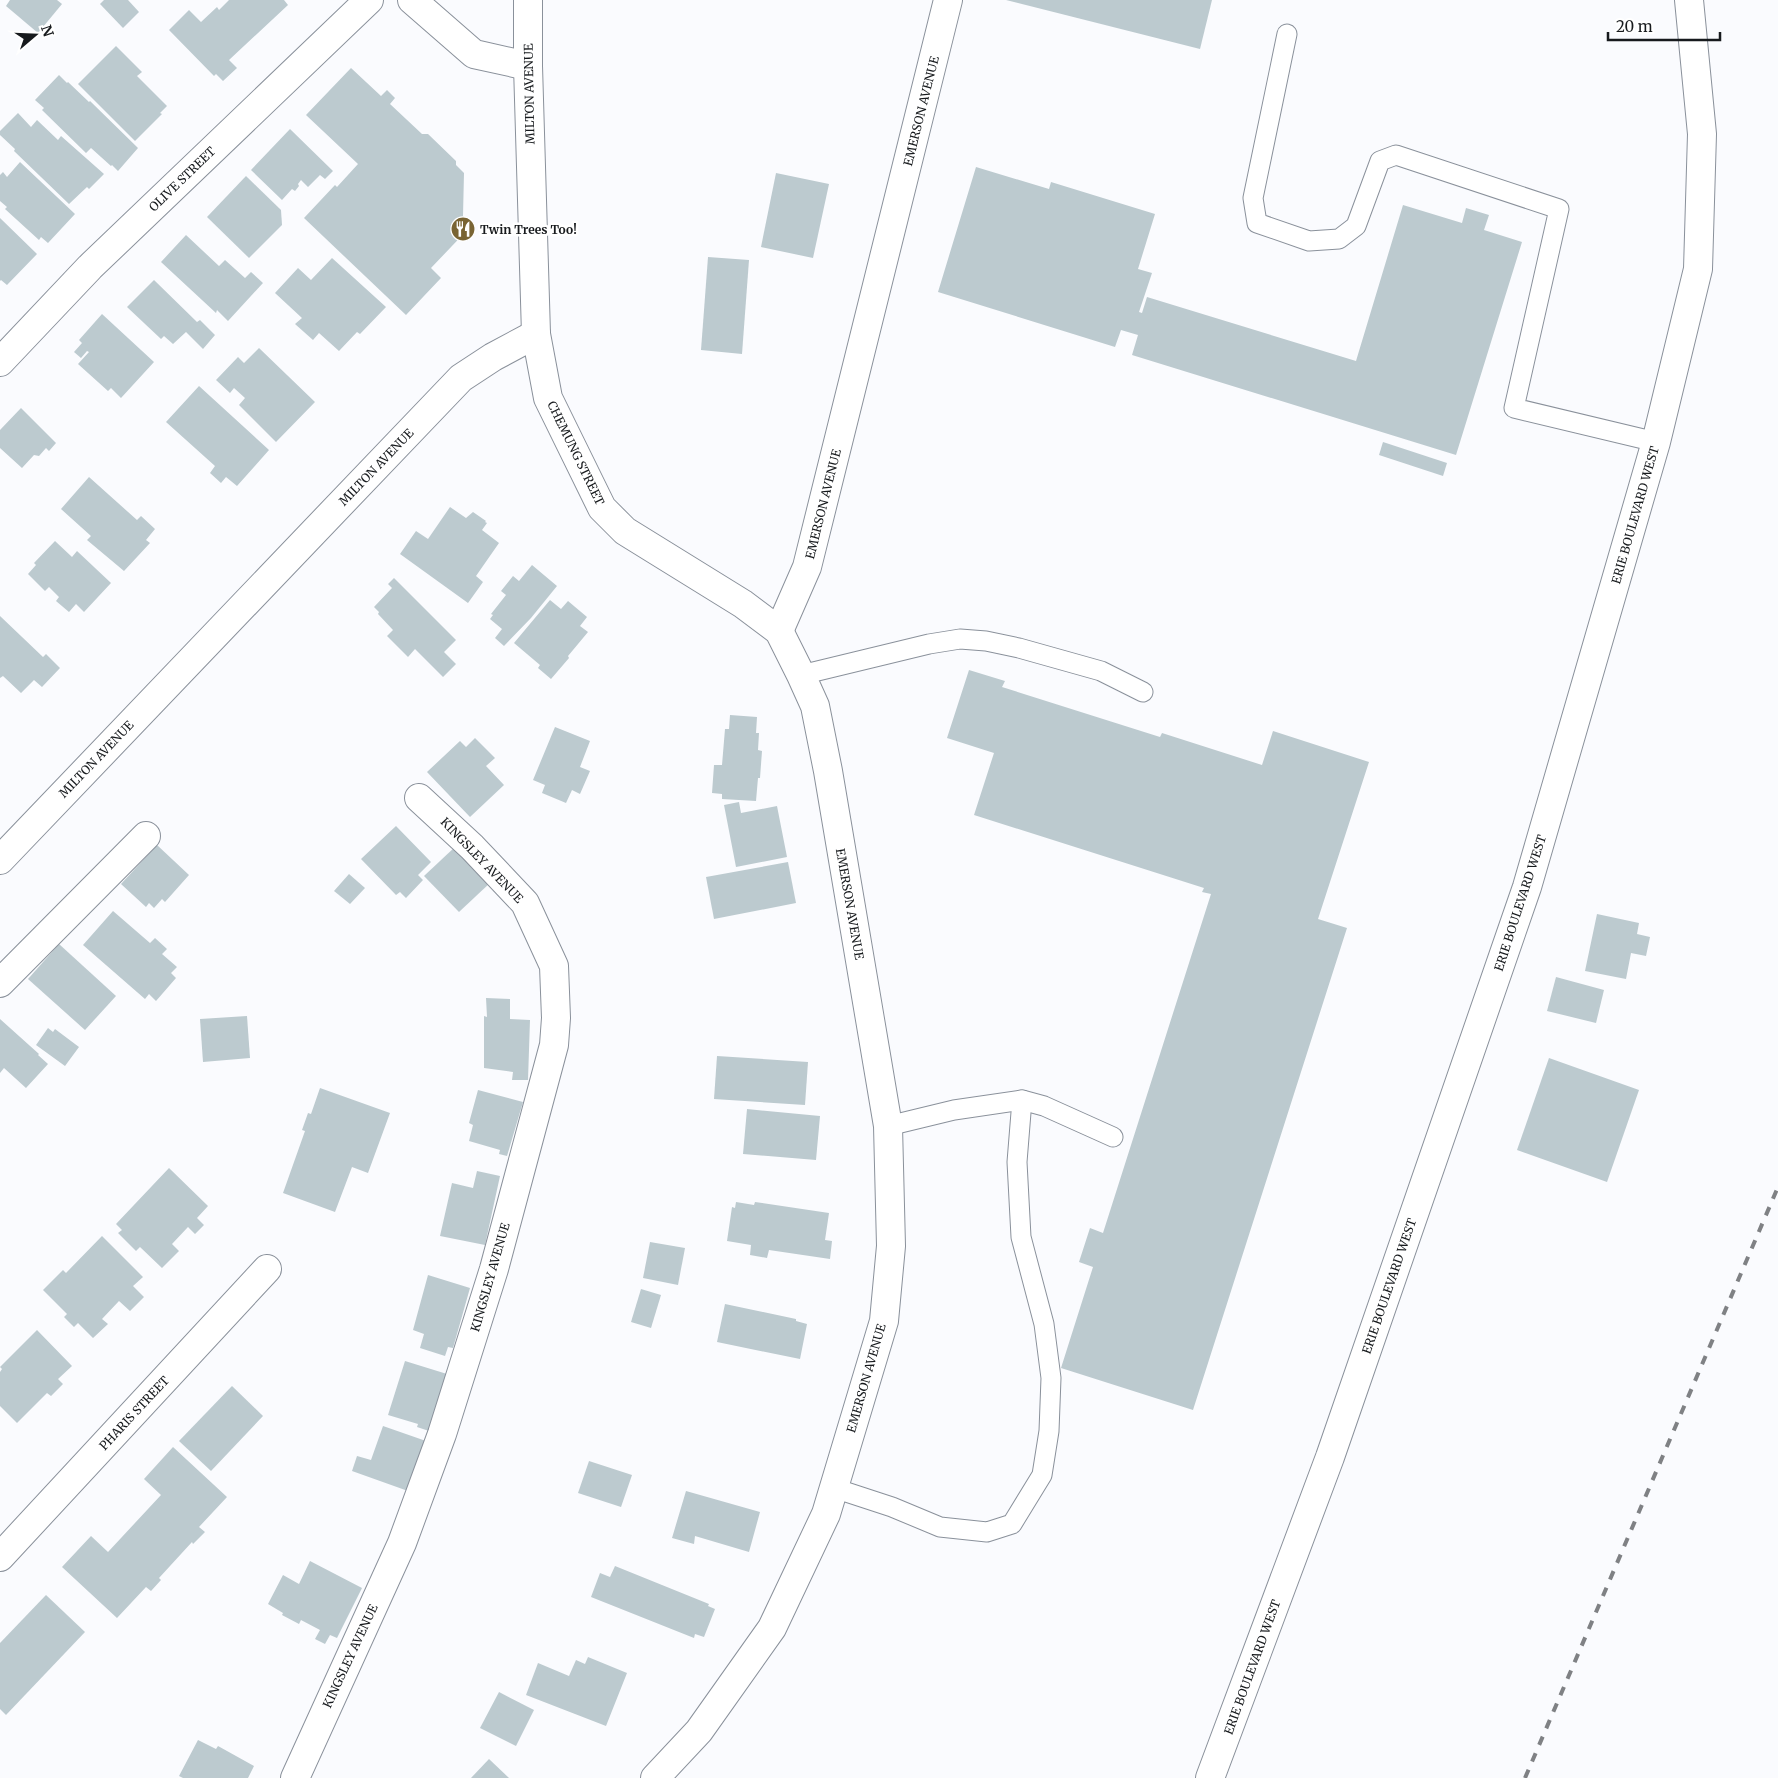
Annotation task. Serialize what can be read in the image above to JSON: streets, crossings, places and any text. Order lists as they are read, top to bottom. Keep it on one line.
{"streets":{"street":["MILTON AVENUE","EMERSON AVENUE","OLIVE STREET","CHEMUNG STREET","ERIE BOULEVARD WEST","KINGSLEY AVENUE","PHARIS STREET"]},"crossings":[["MILTON AVENUE","CHEMUNG STREET"],["EMERSON AVENUE","CHEMUNG STREET"]],"places":{"restaurant":["Twin Trees Too!"]},"scale_bar":"20 m","north":"right"}
